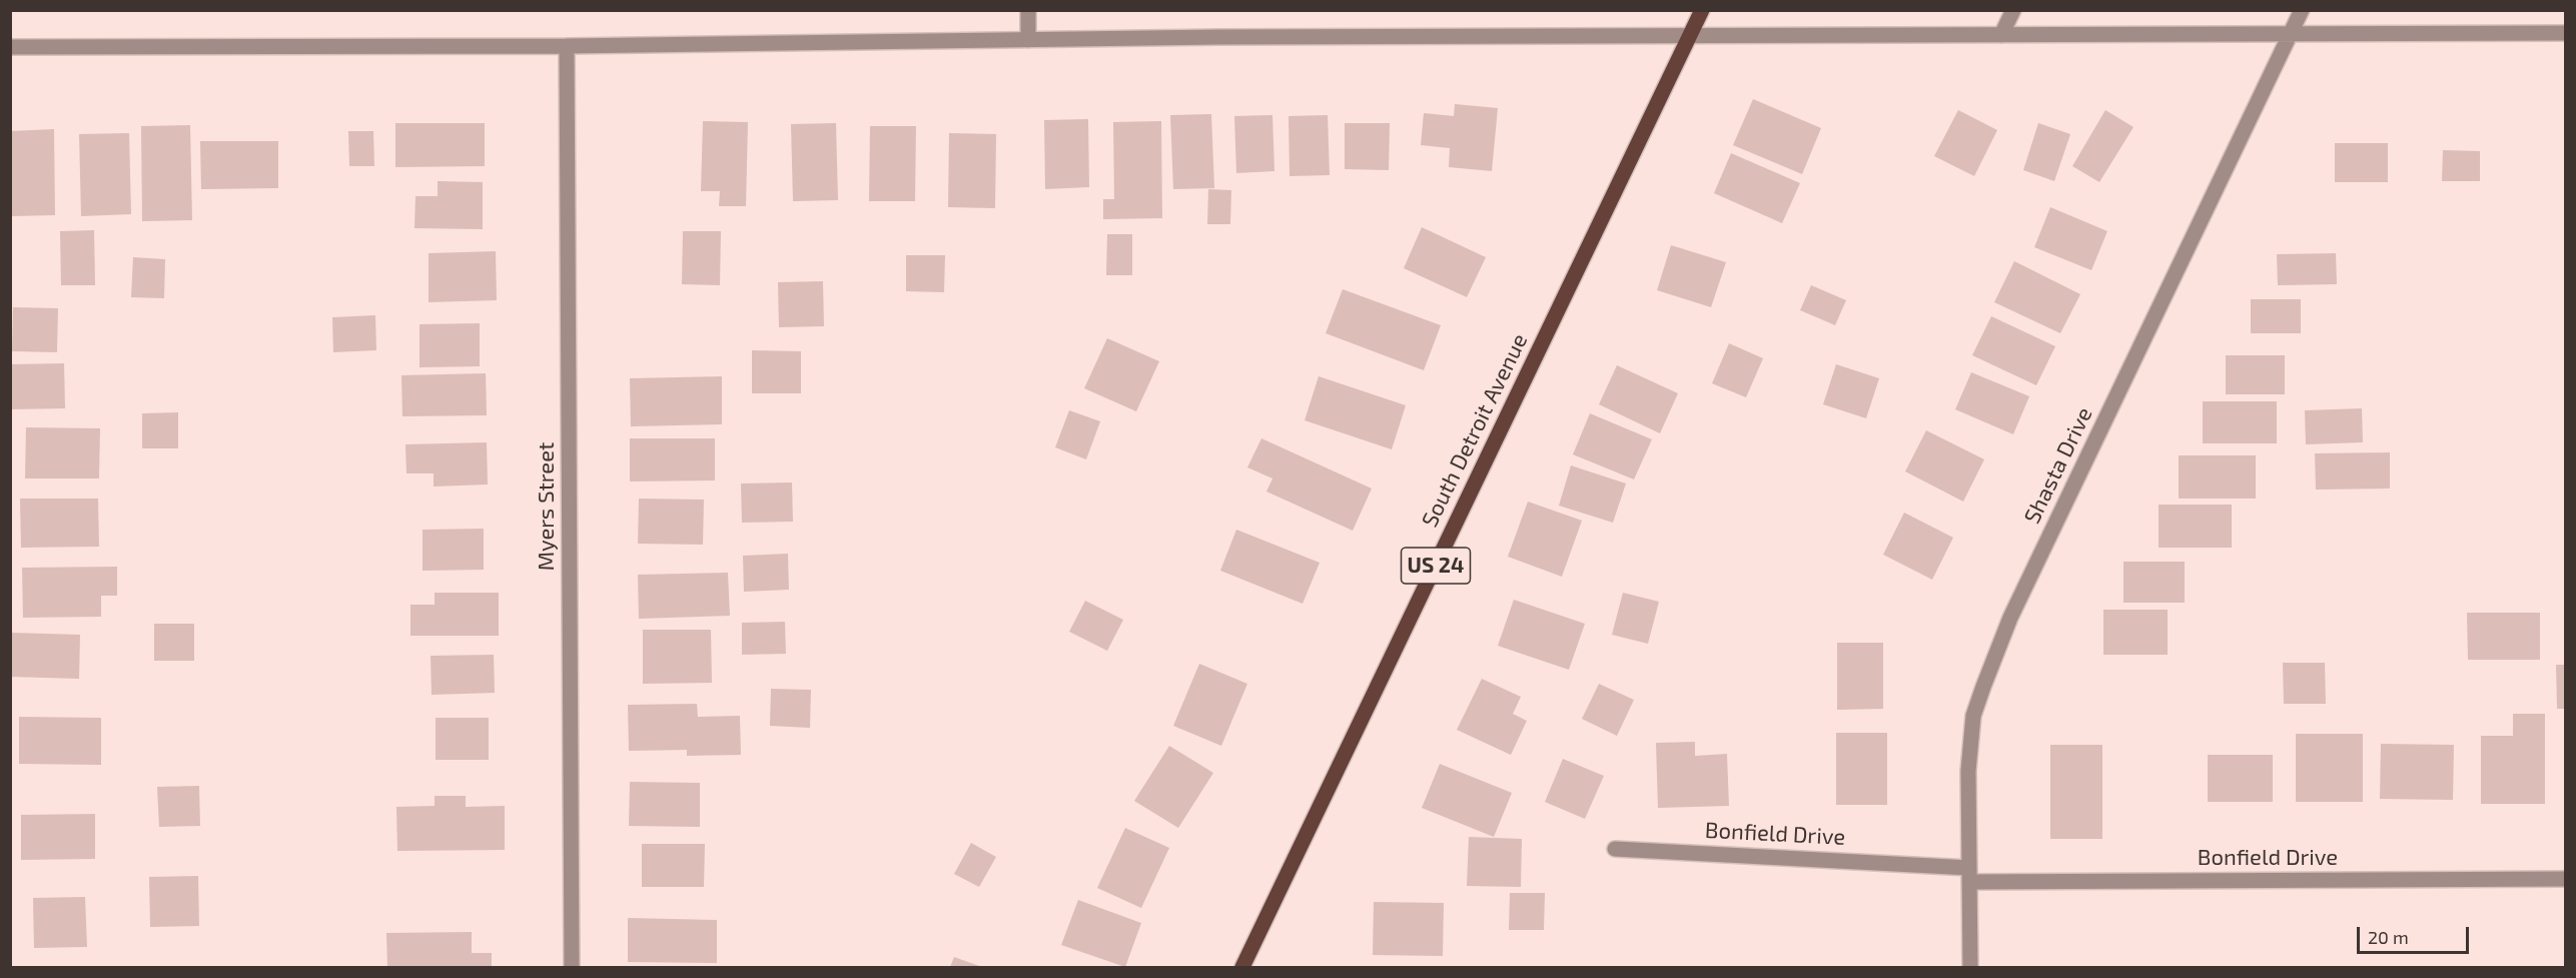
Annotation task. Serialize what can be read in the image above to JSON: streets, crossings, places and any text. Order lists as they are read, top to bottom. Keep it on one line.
{"streets":{"main road":["South Detroit Avenue","US 24"],"street":["Shasta Drive","Myers Street","Bonfield Drive"]},"crossings":[["Shasta Drive","Bonfield Drive"]],"scale_bar":"20 m"}
